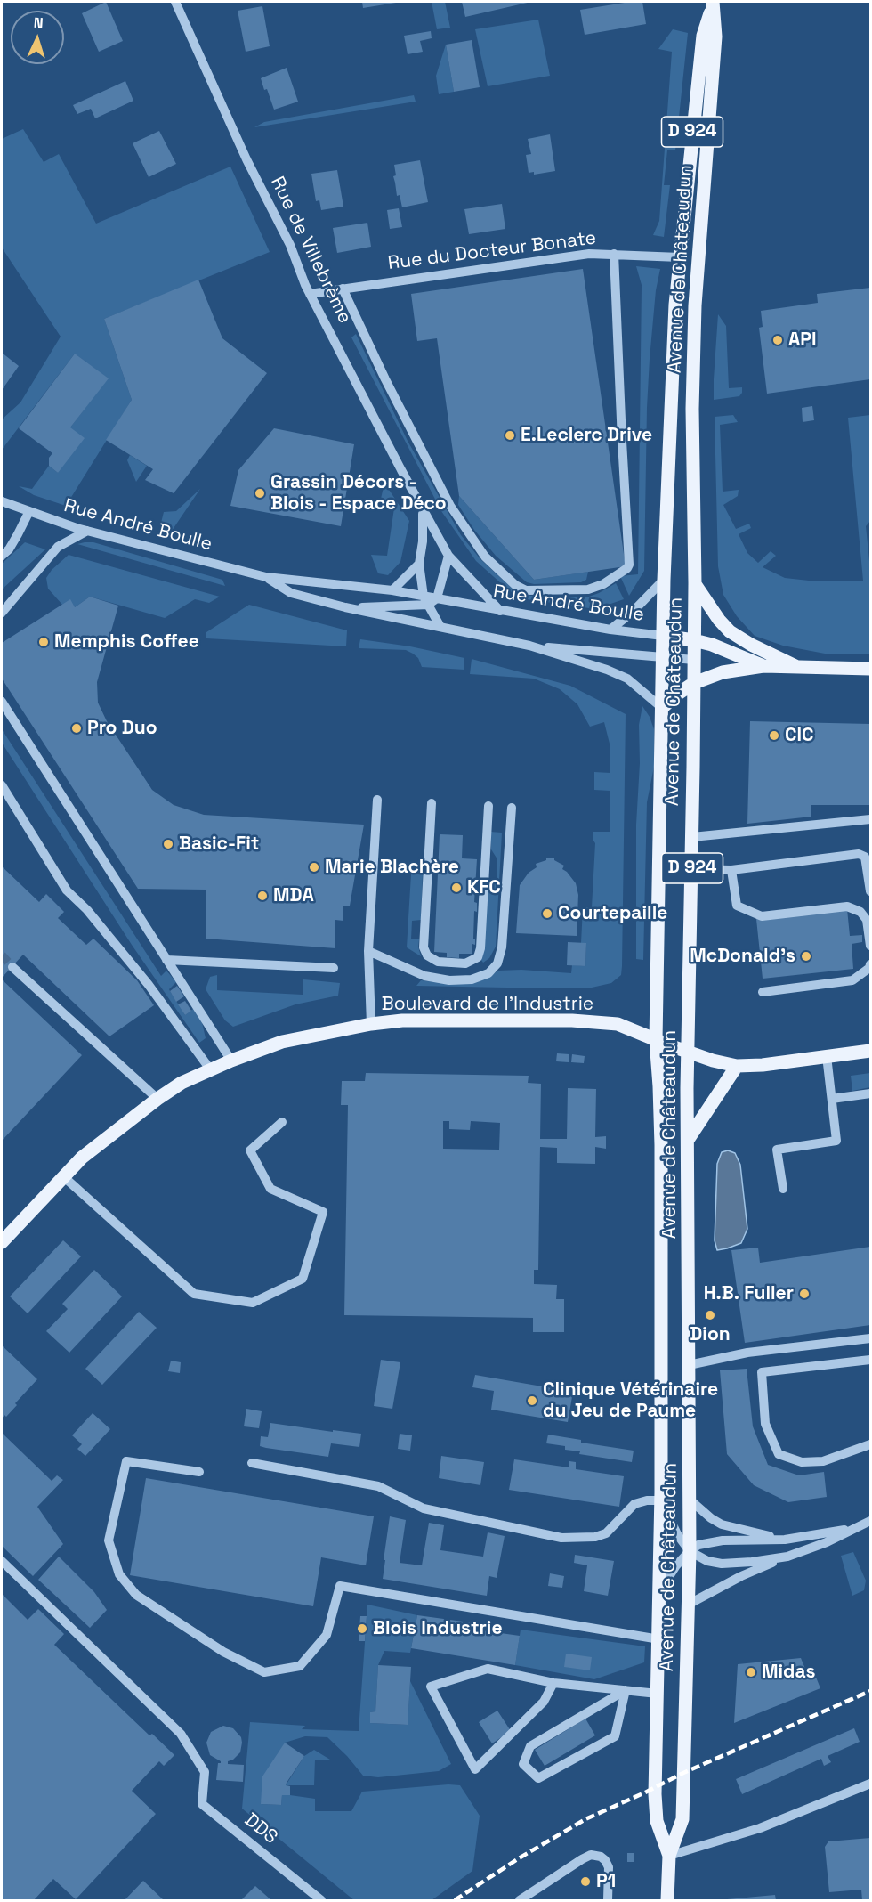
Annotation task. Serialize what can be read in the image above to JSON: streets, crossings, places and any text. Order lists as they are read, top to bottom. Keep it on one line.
{"streets":{"main road":["D 924","Avenue de Châteaudun","Boulevard de l'Industrie"],"street":["Rue de Villebrème","Rue du Docteur Bonate","Rue André Boulle","DDS"]},"crossings":[["D 924","Avenue de Châteaudun"],["Rue de Villebrème","Rue du Docteur Bonate"],["Rue de Villebrème","Rue André Boulle"],["Rue du Docteur Bonate","Avenue de Châteaudun"],["Avenue de Châteaudun","Rue André Boulle"],["Avenue de Châteaudun","Boulevard de l'Industrie"]],"places":["API","E.Leclerc Drive","Grassin Décors - Blois - Espace Déco","Memphis Coffee","Pro Duo","CIC","Basic-Fit","Marie Blachère","KFC","MDA","Courtepaille","McDonald's","H.B. Fuller","Dion","Clinique Vétérinaire du Jeu de Paume","Blois Industrie","Midas","P1"],"north":"top"}
